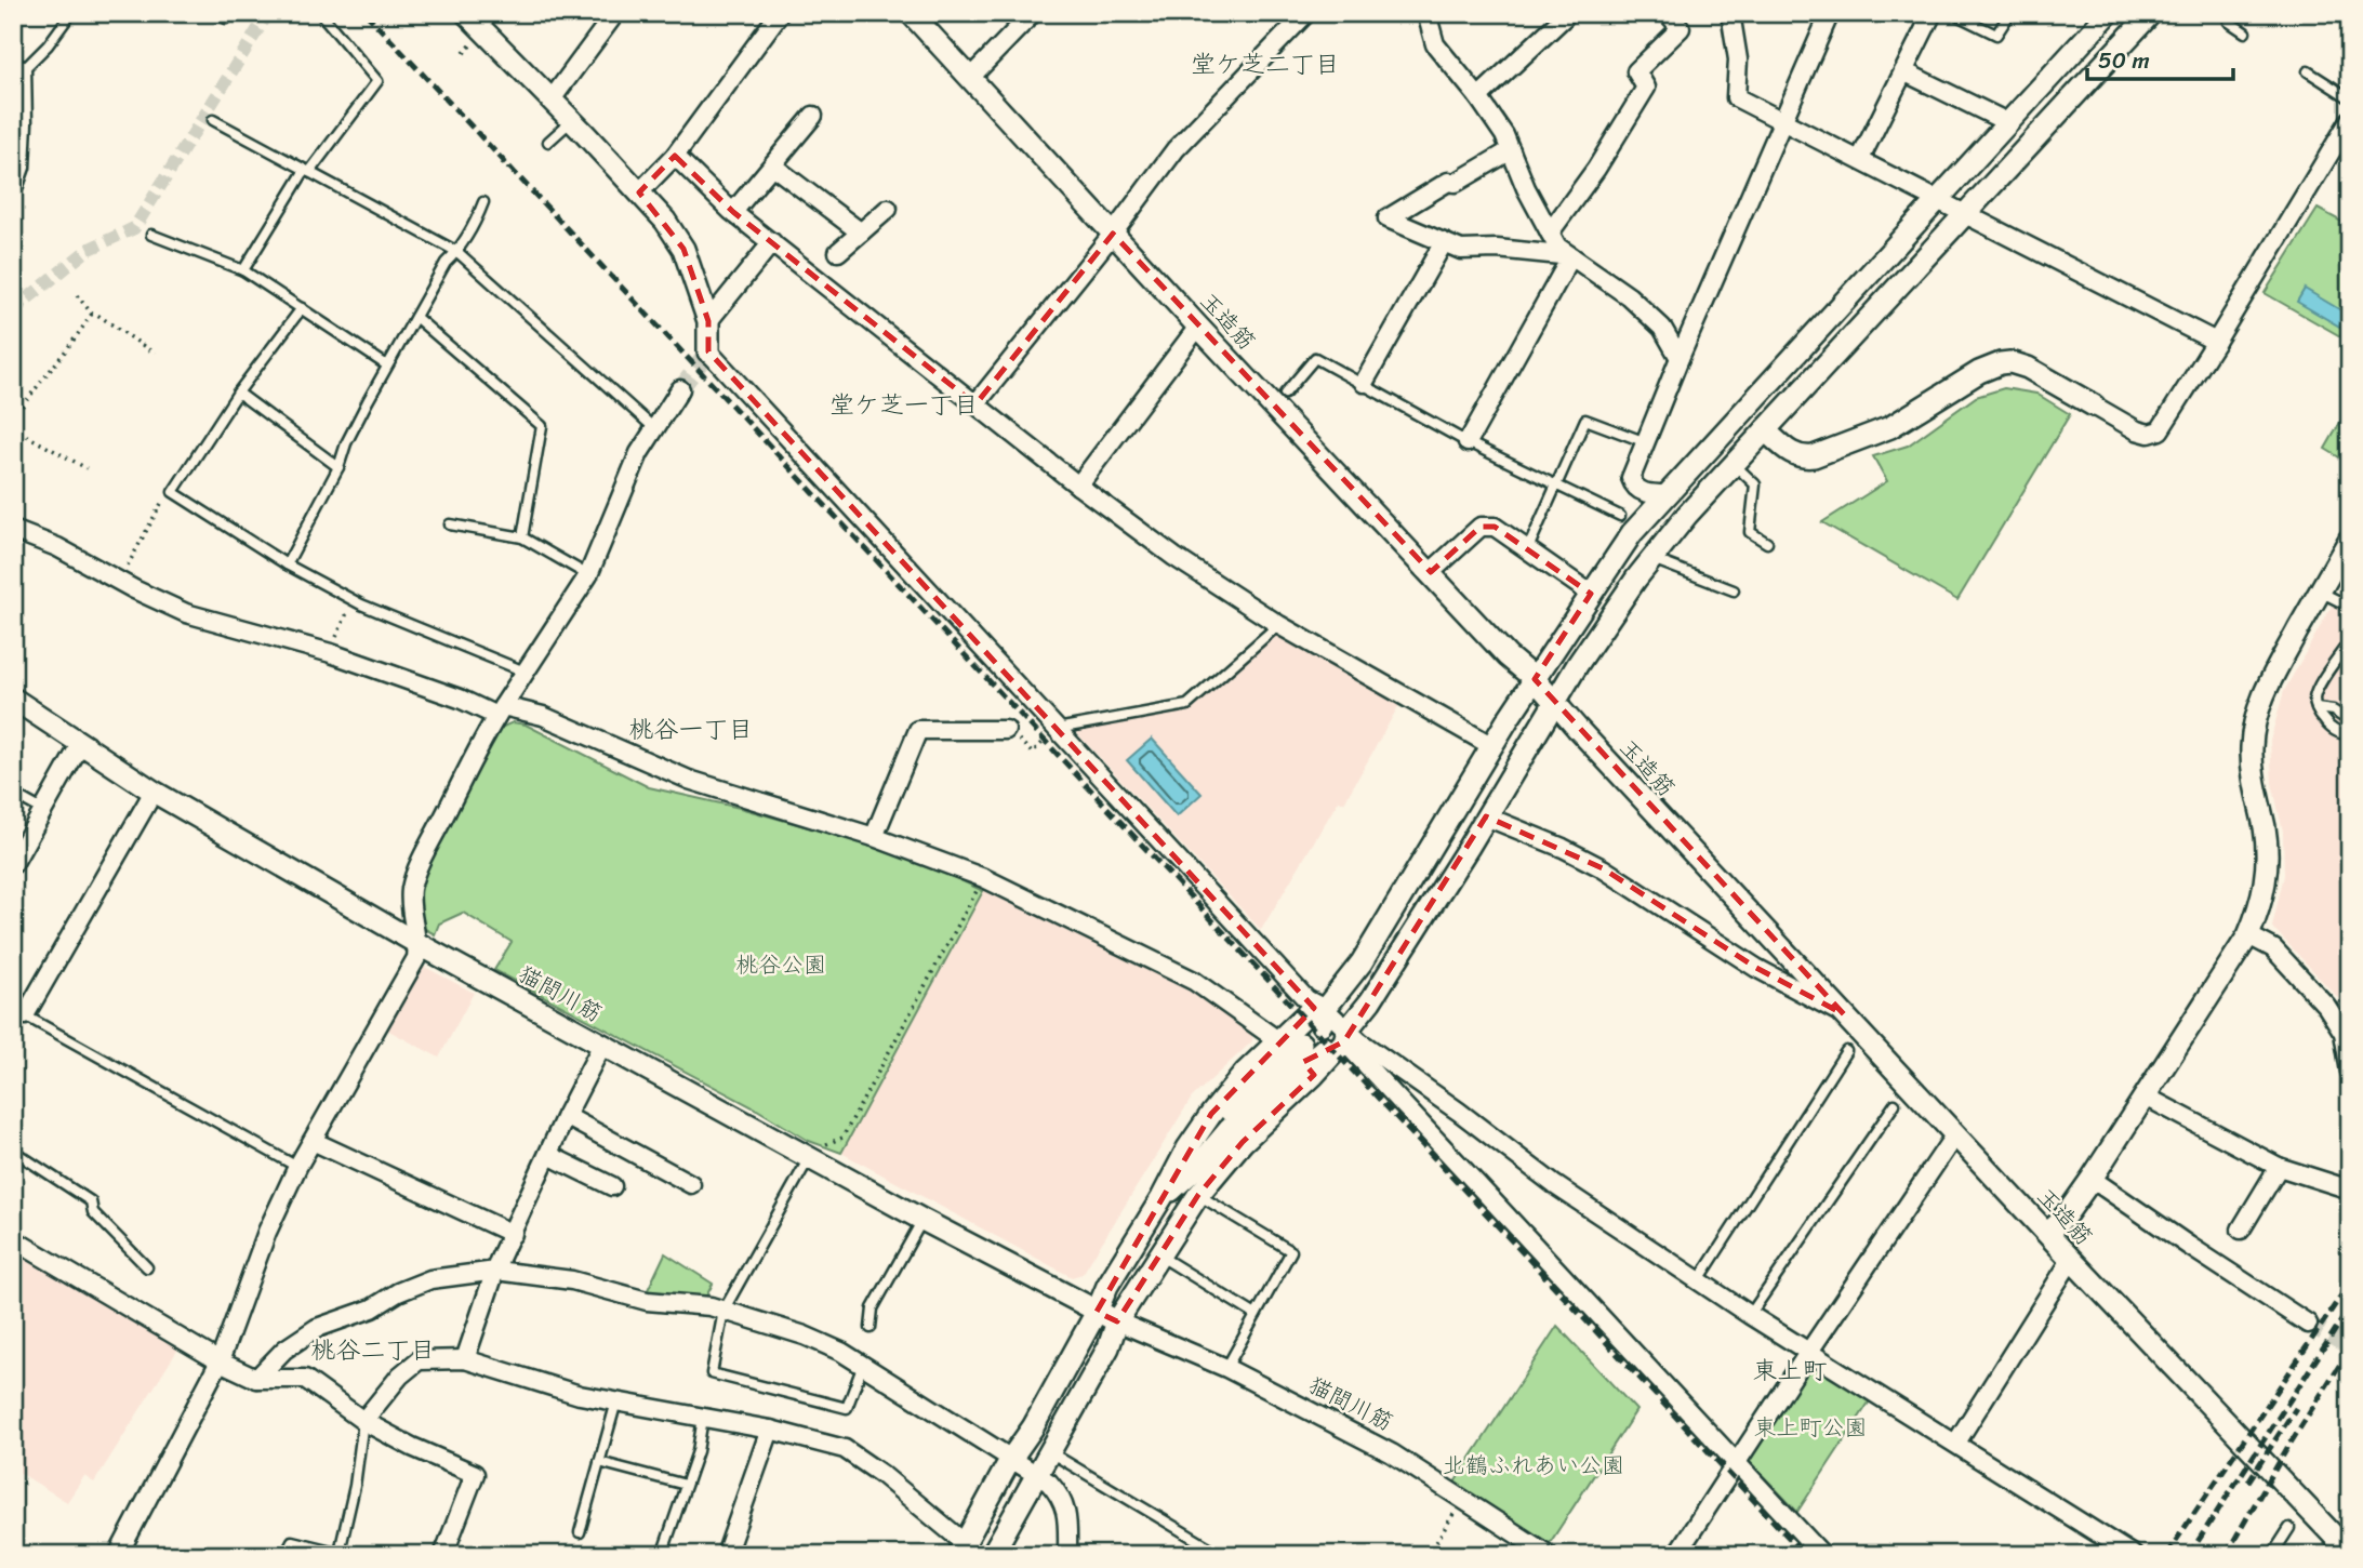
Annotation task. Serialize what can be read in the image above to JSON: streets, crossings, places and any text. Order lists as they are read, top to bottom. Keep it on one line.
{"streets":{"street":["玉造筋","猫間川筋"]},"districts":["堂ケ芝二丁目","堂ケ芝一丁目","桃谷一丁目","桃谷二丁目","東上町"],"parks":["桃谷公園","東上町公園","北鶴ふれあい公園"],"scale_bar":"50 m"}
